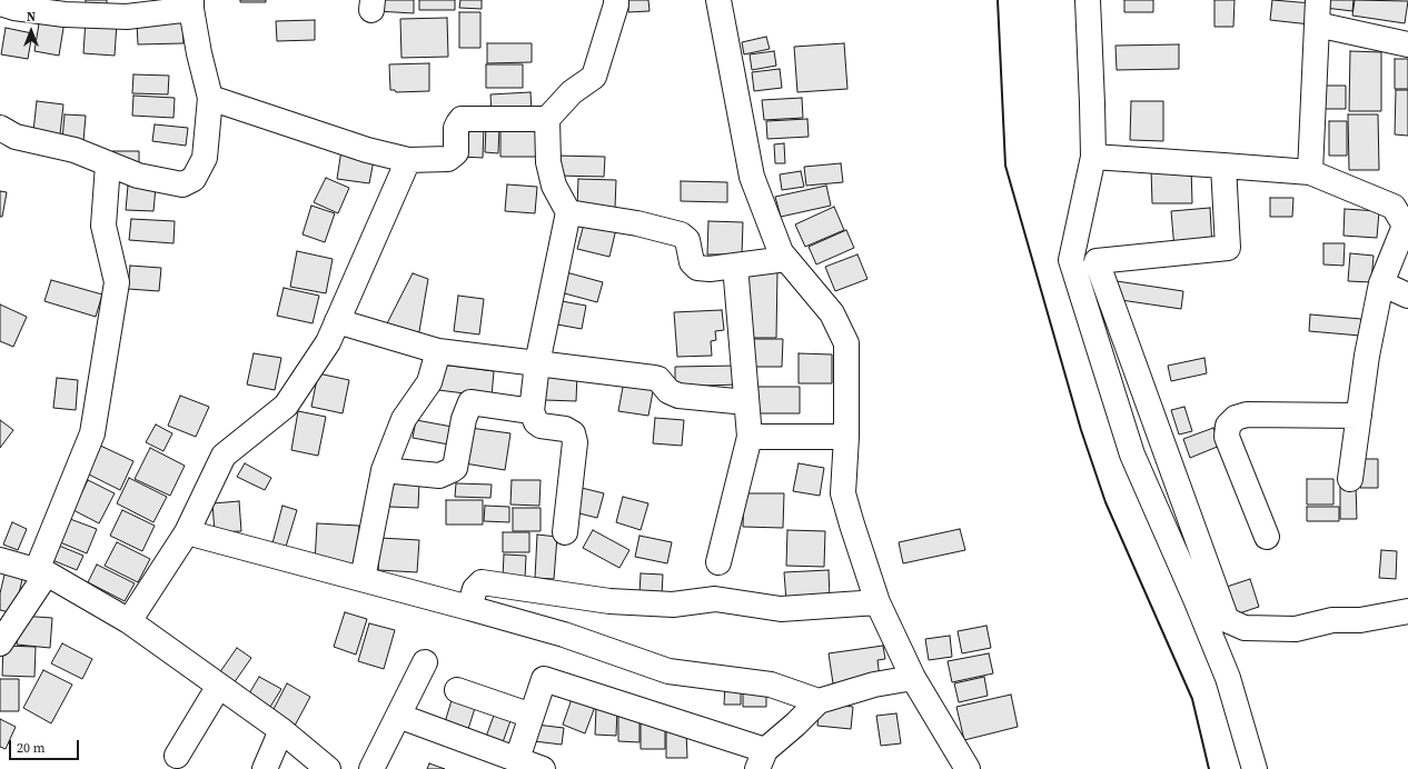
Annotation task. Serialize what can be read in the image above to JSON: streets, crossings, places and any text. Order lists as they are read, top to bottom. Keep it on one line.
{"scale_bar":"20 m","north":"top"}
